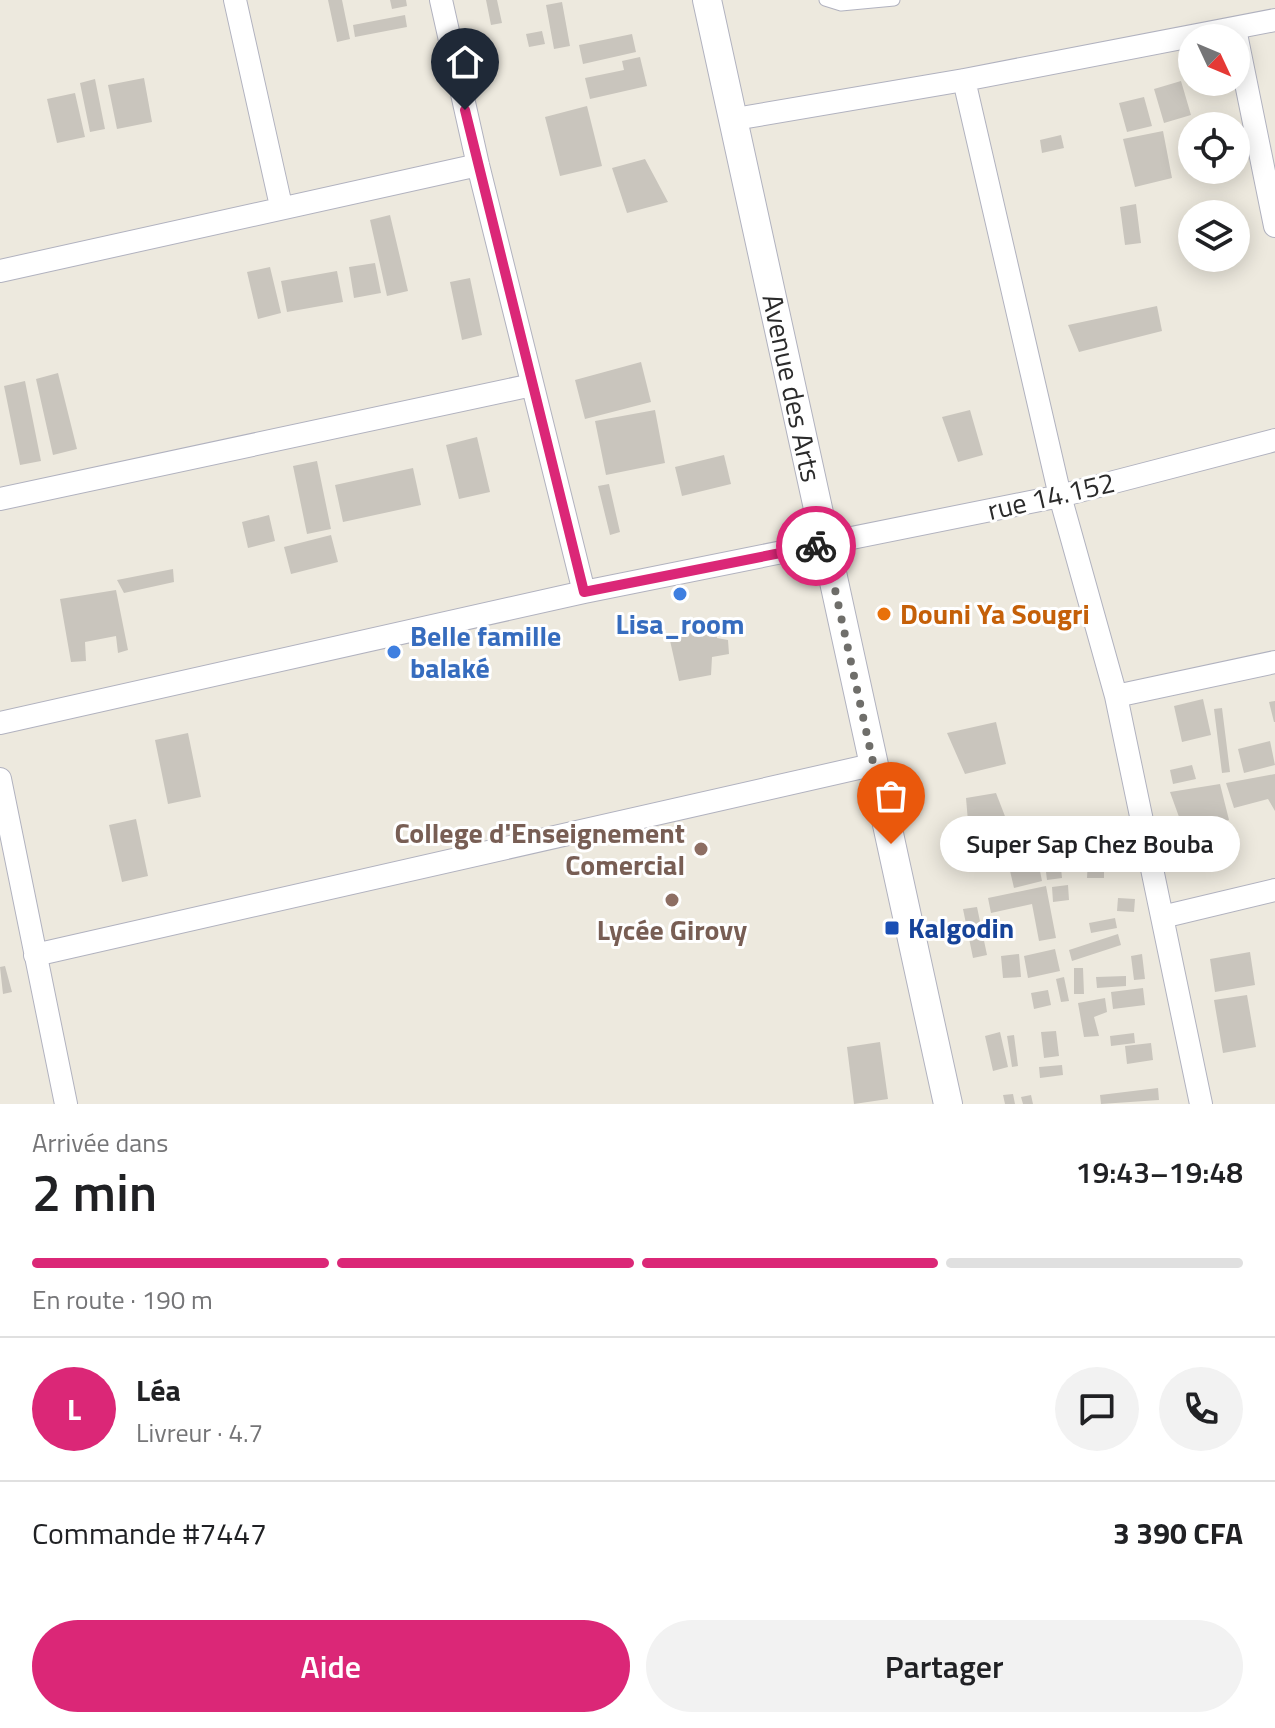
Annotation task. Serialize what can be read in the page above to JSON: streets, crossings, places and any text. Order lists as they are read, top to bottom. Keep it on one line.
{"streets":{"street":["Avenue des Arts","rue 14.152"]},"crossings":[["Avenue des Arts","rue 14.152"]],"places":{"other":["Lisa_room","Douni Ya Sougri","Belle famille balaké","Super Sap Chez Bouba","College d'Enseignement Comercial","Lycée Girovy"],"transit":["Kalgodin"]},"north":"bottom right","page":{"bubble":"Super Sap Chez Bouba","heading":["2 min","Arrivée dans","19:43–19:48"],"panel":["Léa","Livreur · 4.7","Commande #7447","3 390 CFA"],"bar":"En route · 190 m","round":"L","buttons":["Aide","Partager"]}}
